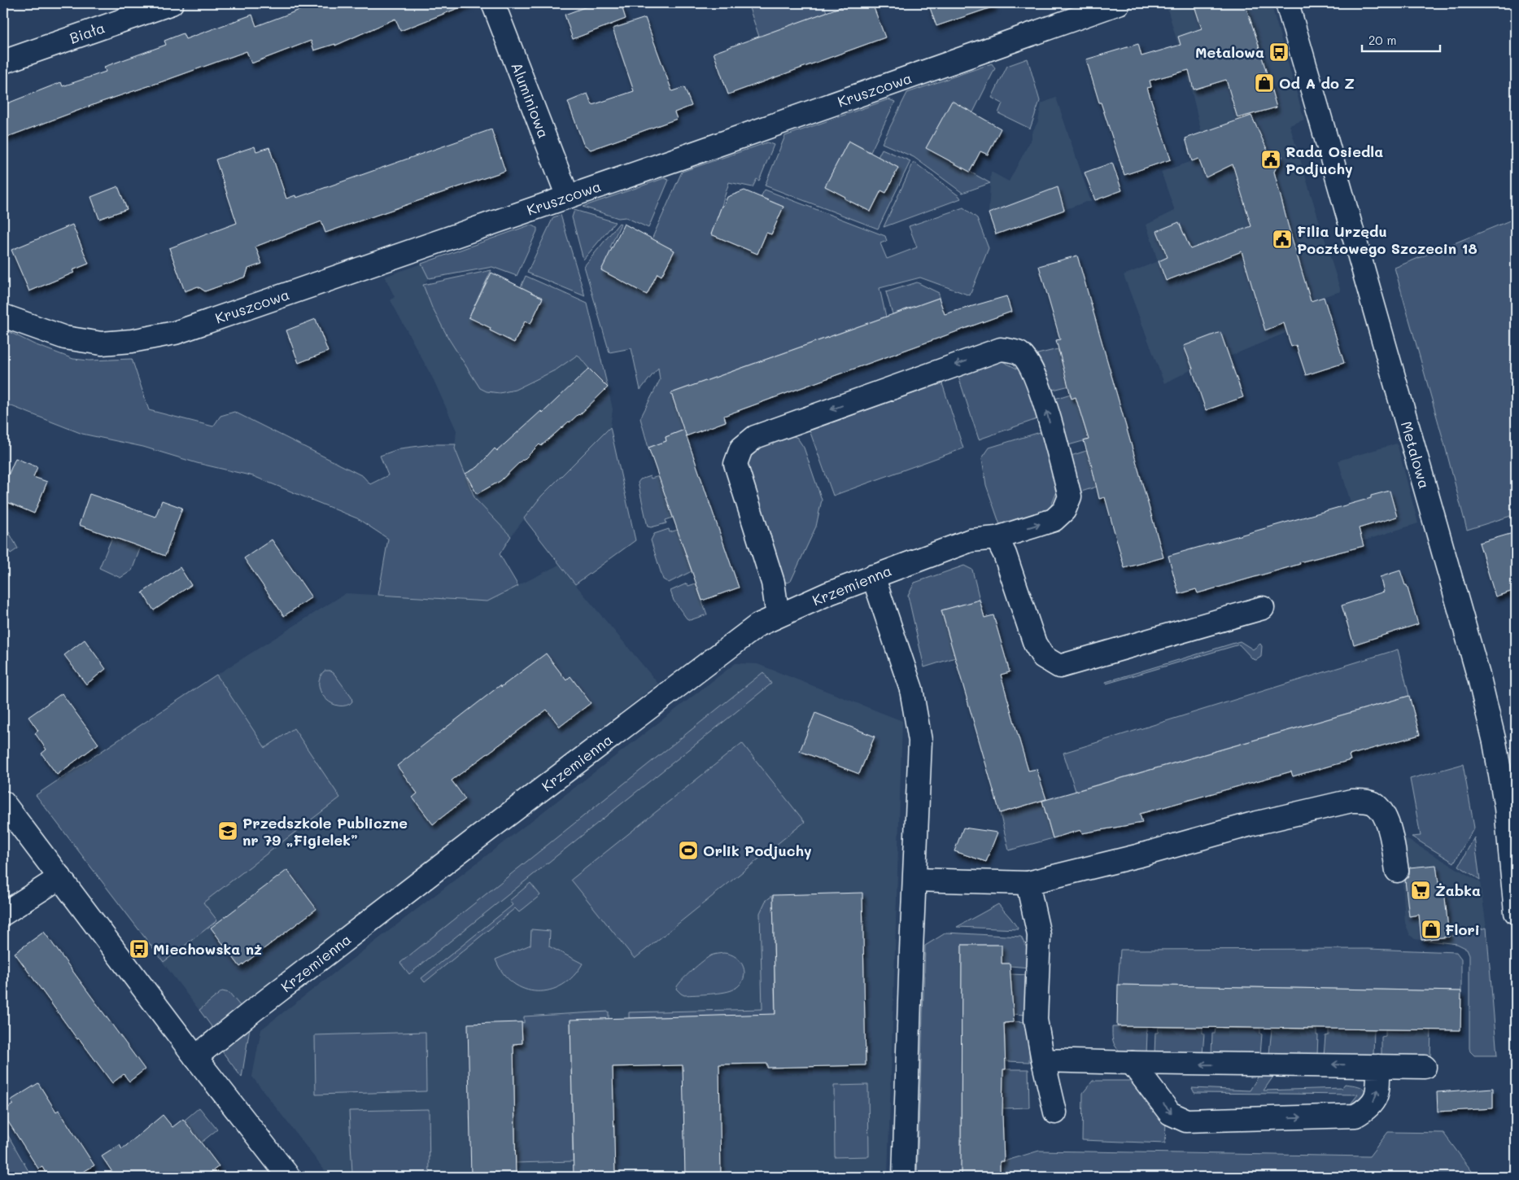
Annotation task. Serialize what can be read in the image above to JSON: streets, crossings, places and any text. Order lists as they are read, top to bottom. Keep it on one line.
{"streets":{"street":["Biała","Kruszcowa","Aluminiowa","Metalowa","Krzemienna"]},"crossings":[["Kruszcowa","Aluminiowa"]],"places":{"bus stop":["Metalowa","Miechowska nż"],"shop":["Od A do Z","Flori"],"public building":["Rada Osiedla Podjuchy","Filia Urzędu Pocztowego Szczecin 18"],"school or university":["Przedszkole Publiczne nr 79 „Figielek”"],"sports":["Orlik Podjuchy"],"supermarket":["Żabka"]},"scale_bar":"20 m"}
